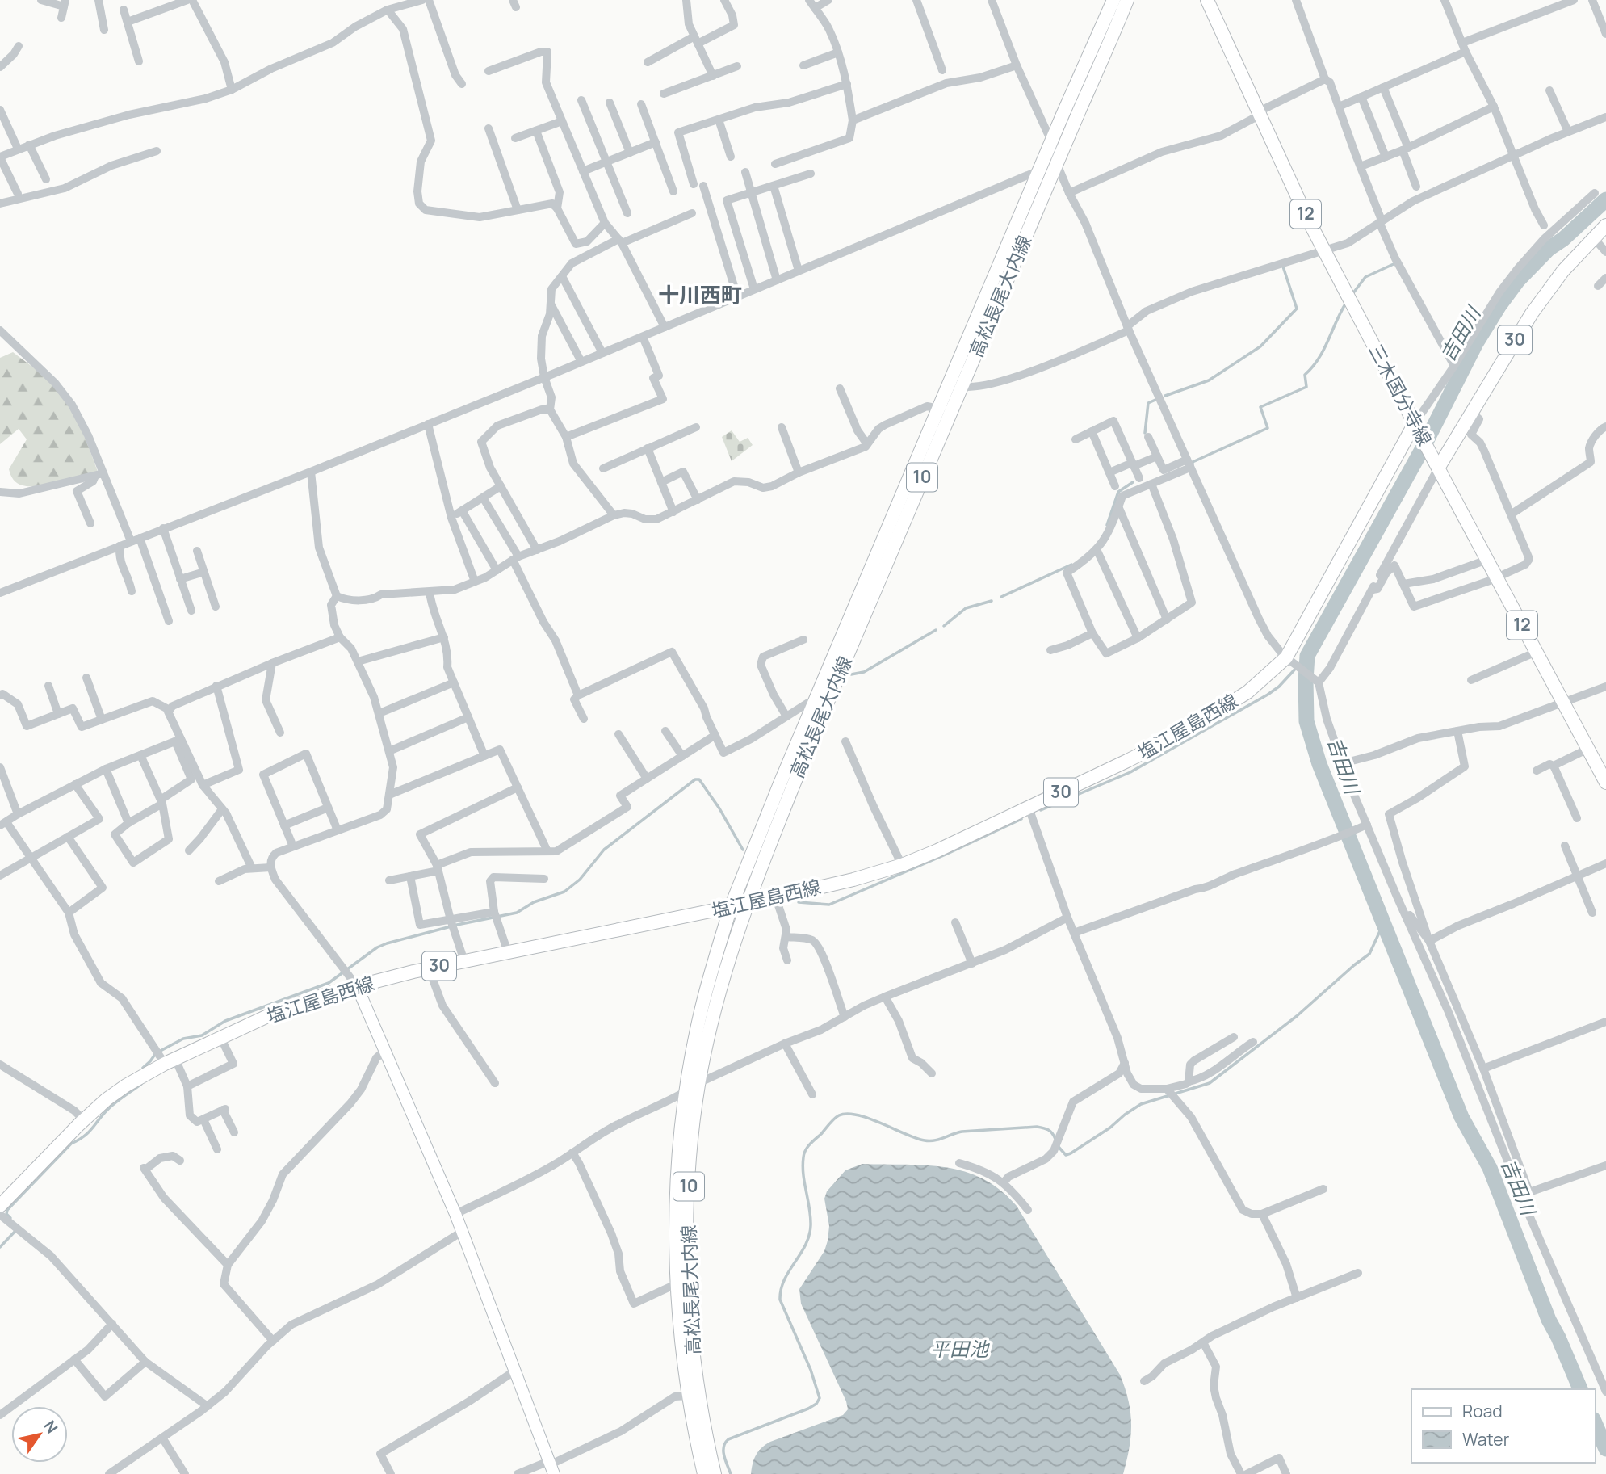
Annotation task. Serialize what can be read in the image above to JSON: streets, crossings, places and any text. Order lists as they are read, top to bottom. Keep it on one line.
{"streets":{"main road":["12","高松長尾大内線","30","三木国分寺線","10","塩江屋島西線"]},"crossings":[["高松長尾大内線","塩江屋島西線"],["30","三木国分寺線"],["三木国分寺線","塩江屋島西線"]],"districts":["十川西町"],"water":["吉田川","平田池"],"legend":["Road","Water"],"north":"top right"}
